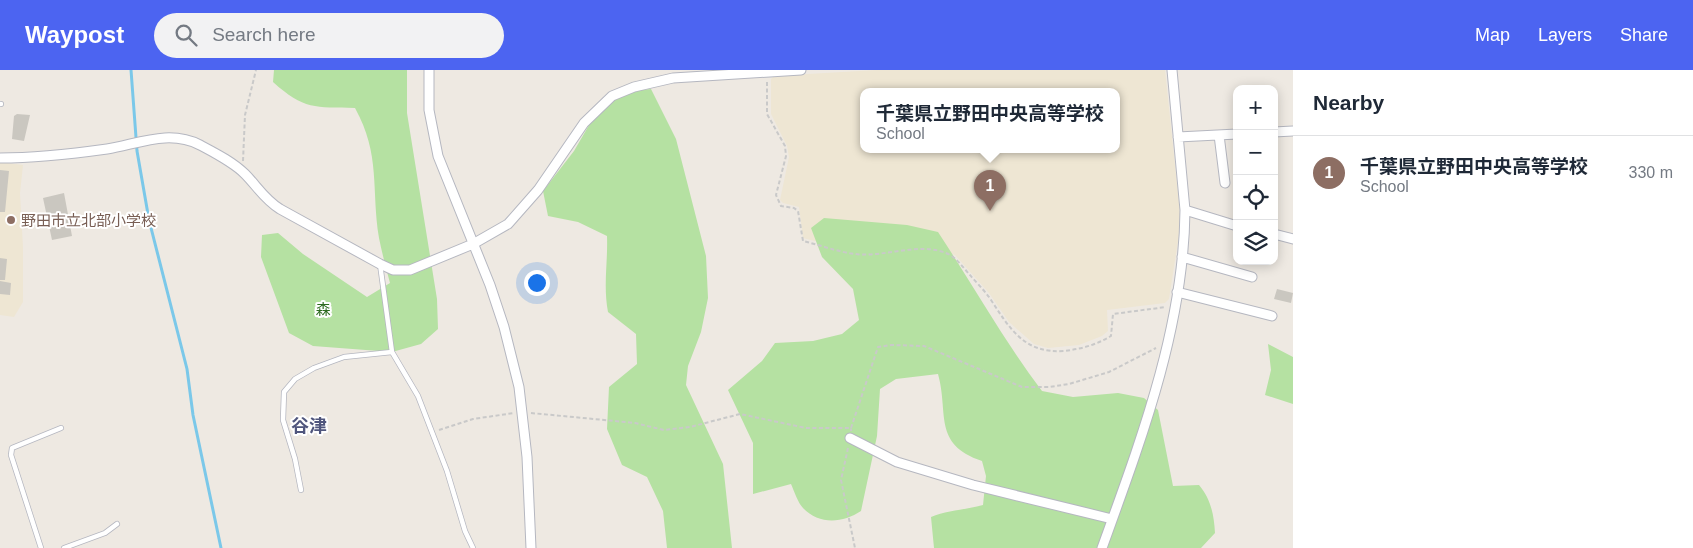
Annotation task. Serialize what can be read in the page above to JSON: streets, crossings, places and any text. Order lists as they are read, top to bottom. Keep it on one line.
{"districts":["谷津"],"parks":["森"],"places":["野田市立北部小学校"],"page":{"header":"Waypost","search":"Search here","nav":["Map","Layers","Share"],"heading":"Nearby","map_buttons":["+","−"],"popup":["千葉県立野田中央高等学校","School"],"list":[{"mark":"1","name":"千葉県立野田中央高等学校","note":"School","value":"330 m"}],"pins":"1"}}
